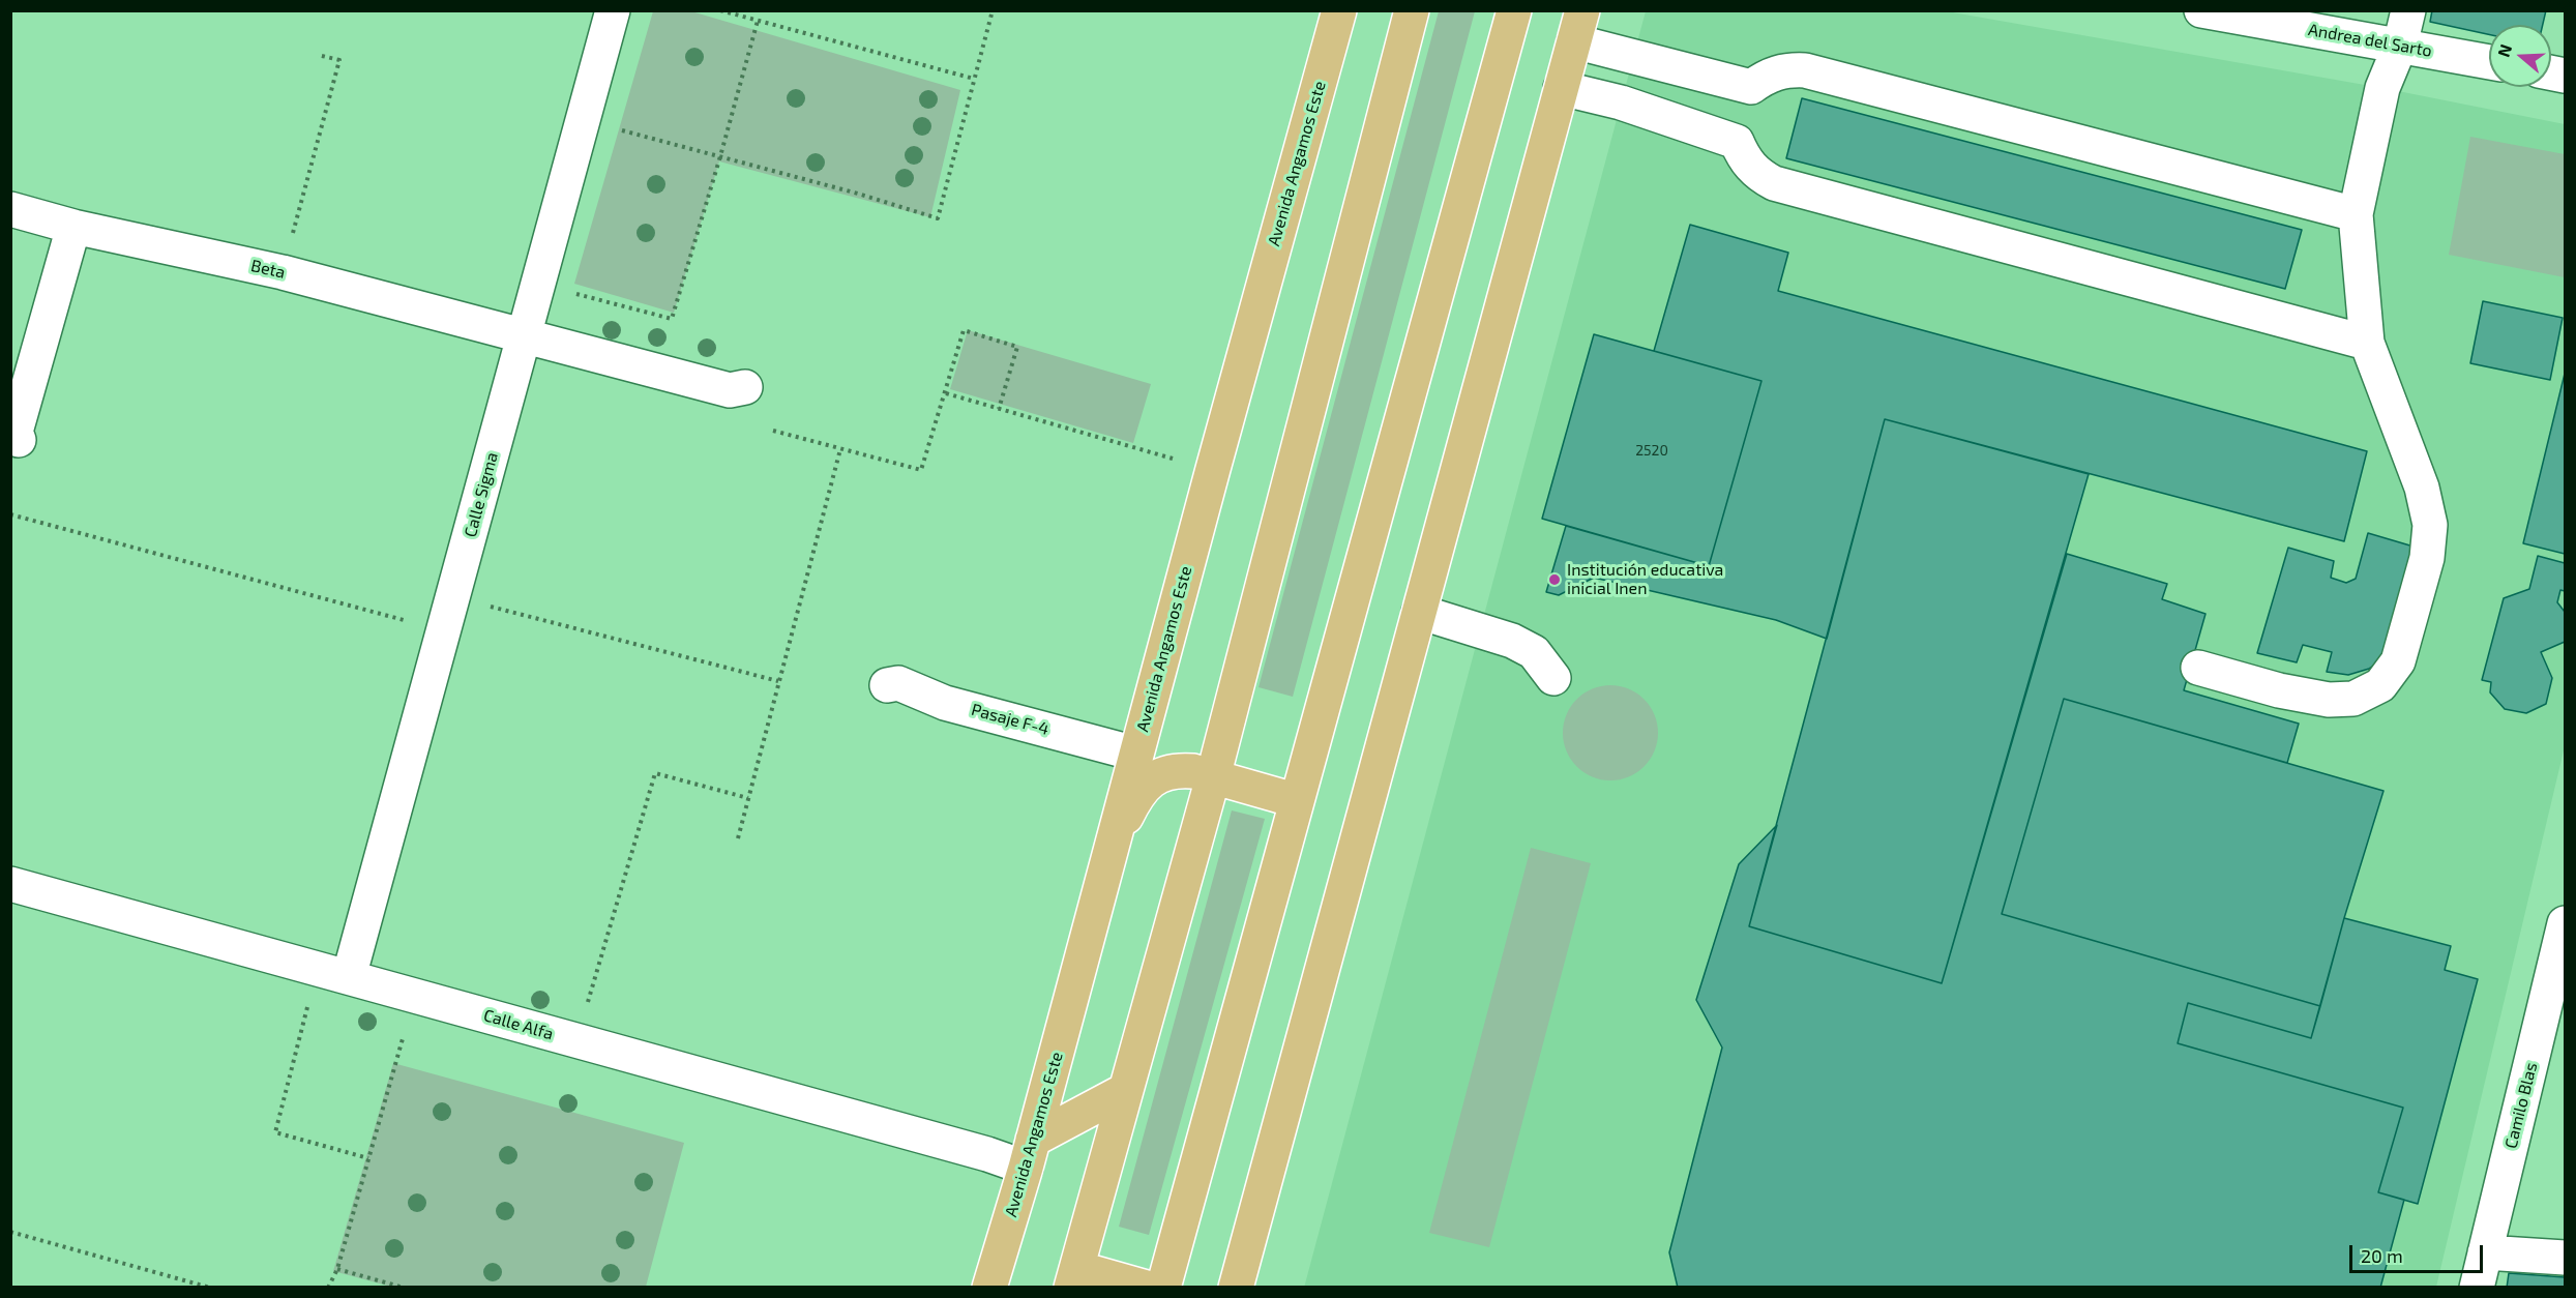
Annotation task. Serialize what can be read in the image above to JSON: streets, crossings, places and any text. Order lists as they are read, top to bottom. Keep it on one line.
{"streets":{"main road":["Avenida Angamos Este"],"street":["Andrea del Sarto","Beta","Calle Sigma","Pasaje F-4","Calle Alfa","Camilo Blas"]},"crossings":[["Avenida Angamos Este","Pasaje F-4"],["Avenida Angamos Este","Calle Alfa"],["Beta","Calle Sigma"],["Calle Sigma","Calle Alfa"]],"places":["Institución educativa inicial Inen"],"house_numbers":["2520"],"scale_bar":"20 m","north":"left"}
